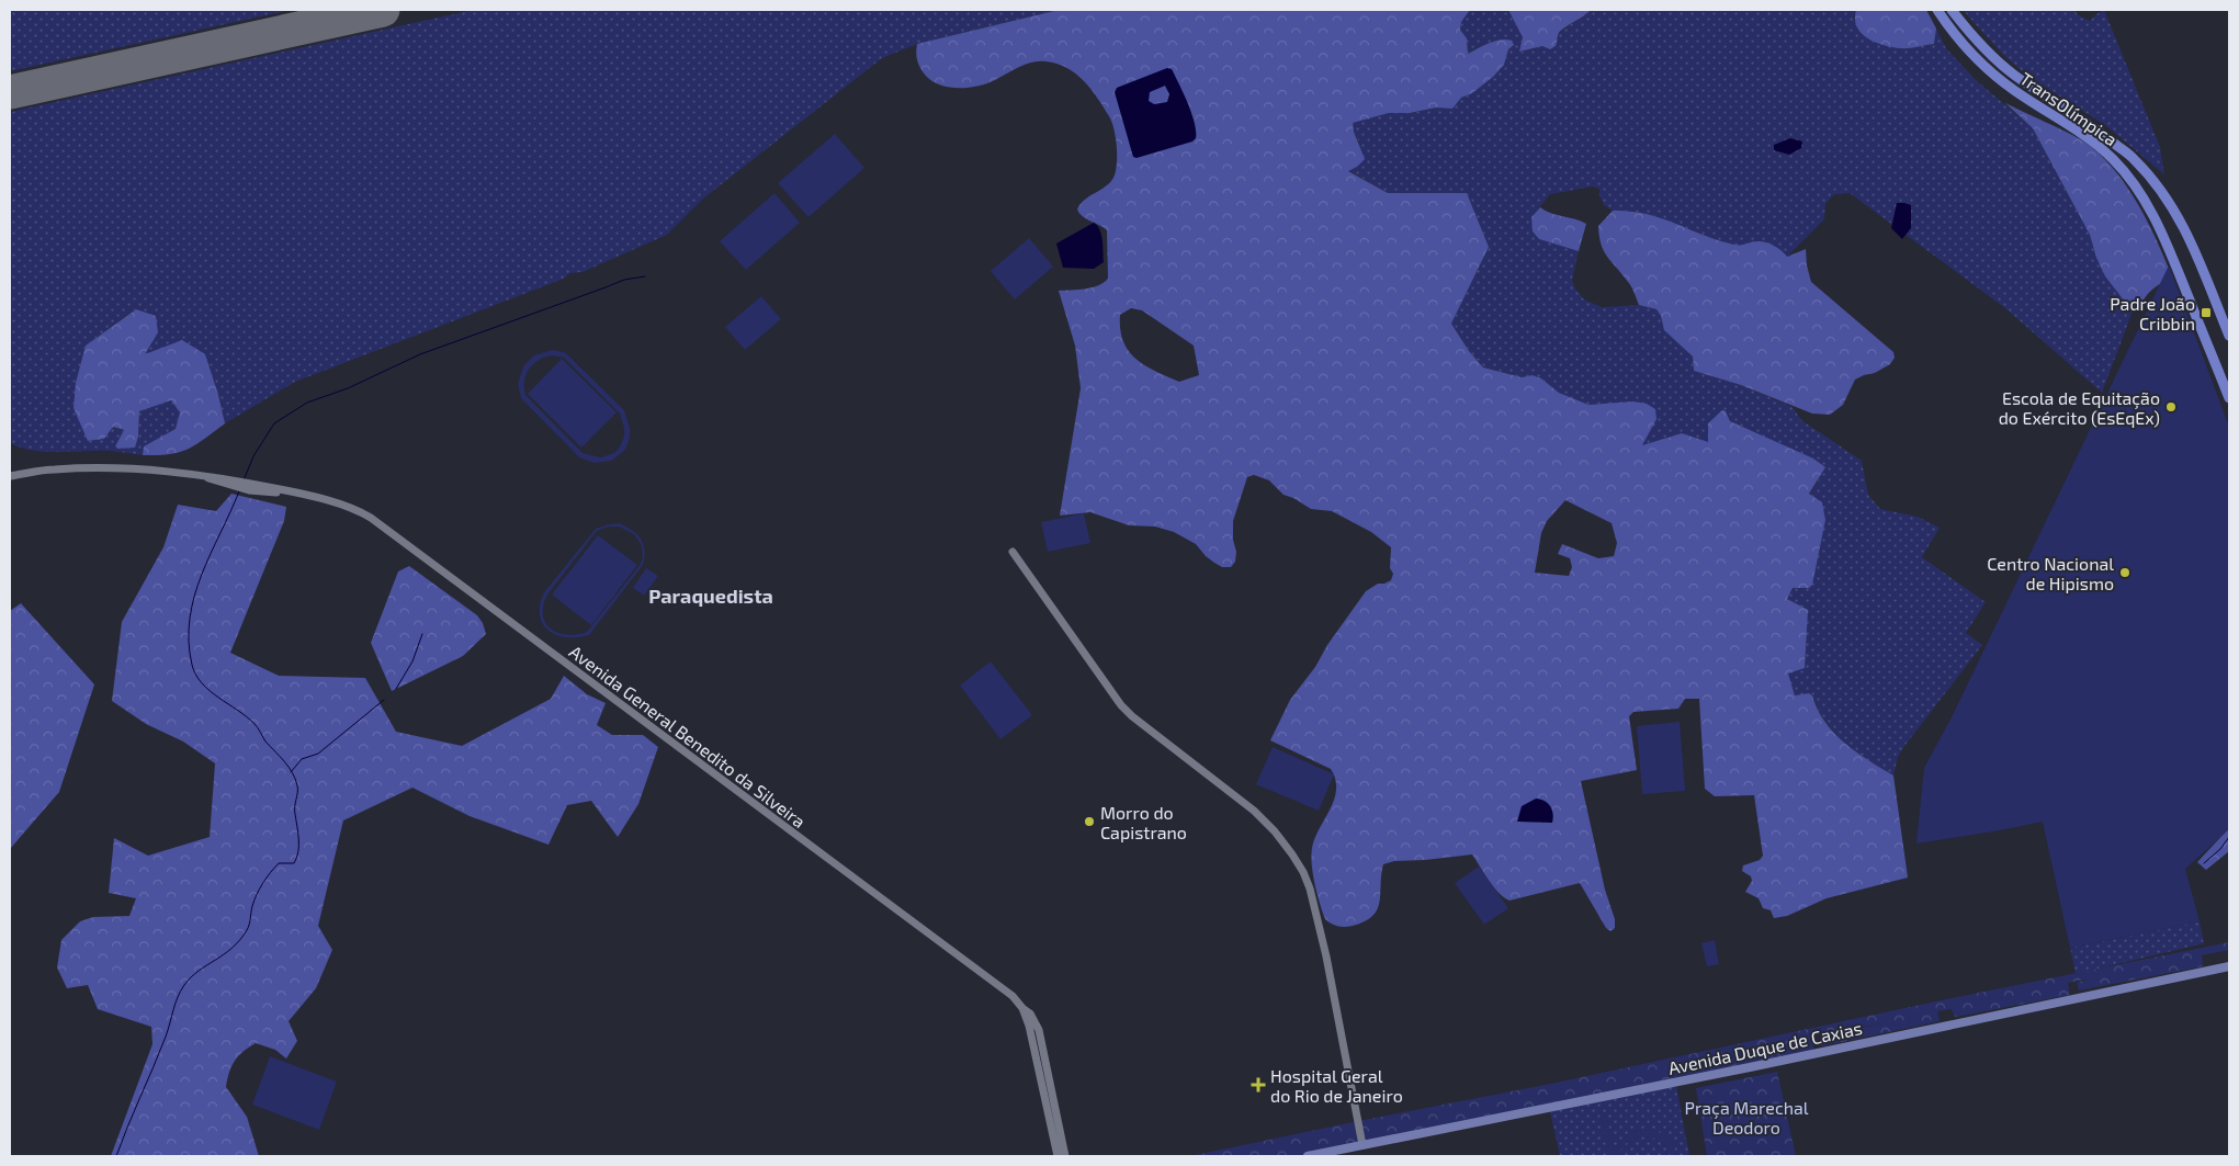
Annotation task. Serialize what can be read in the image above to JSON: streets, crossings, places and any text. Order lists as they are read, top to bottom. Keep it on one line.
{"streets":{"highway":["TransOlímpica"],"main road":["Avenida General Benedito da Silveira","Avenida Duque de Caxias"]},"districts":["Paraquedista"],"parks":["Praça Marechal Deodoro"],"places":{"transit":["Padre João Cribbin"],"other":["Escola de Equitação do Exército (EsEqEx)","Centro Nacional de Hipismo","Morro do Capistrano"],"health":["Hospital Geral do Rio de Janeiro"]}}
